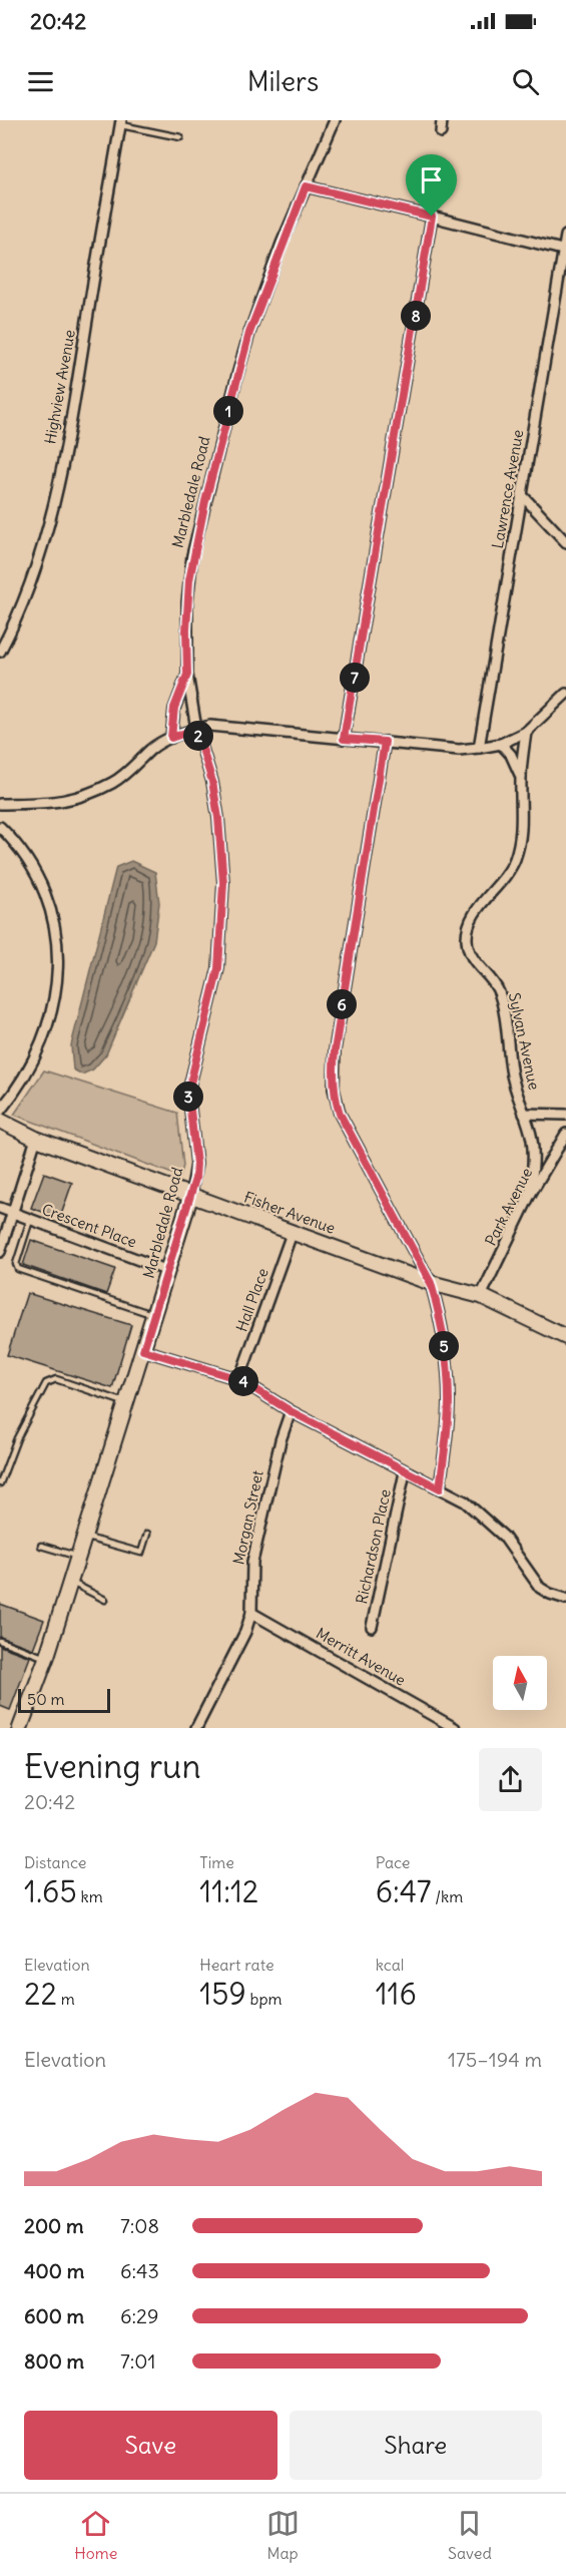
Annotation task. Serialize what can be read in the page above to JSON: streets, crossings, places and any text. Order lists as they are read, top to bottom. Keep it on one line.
{"streets":{"street":["Highview Avenue","Lawrence Avenue","Marbledale Road","Sylvan Avenue","Park Avenue","Fisher Avenue","Crescent Place","Hall Place","Morgan Street","Richardson Place","Merritt Avenue"]},"crossings":[["Marbledale Road","Fisher Avenue"],["Marbledale Road","Crescent Place"],["Sylvan Avenue","Park Avenue"],["Park Avenue","Fisher Avenue"],["Fisher Avenue","Hall Place"],["Morgan Street","Merritt Avenue"]],"scale_bar":"50 m","north":"top","page":{"status":"20:42","header":"Milers","pins":["8","1","7","2","6","3","5","4"],"scale":"50 m","heading":["Evening run","20:42"],"stats":[["Distance","1.65 km"],["Time","11:12"],["Pace","6:47 /km"],["Elevation","22 m"],["Heart rate","159 bpm"],["kcal","116"]],"chart":["Elevation","175–194 m"],"list":[{"name":"200 m","note":"7:08"},{"name":"400 m","note":"6:43"},{"name":"600 m","note":"6:29"},{"name":"800 m","note":"7:01"}],"buttons":["Save","Share"],"tabs":["Home","Map","Saved"]}}
